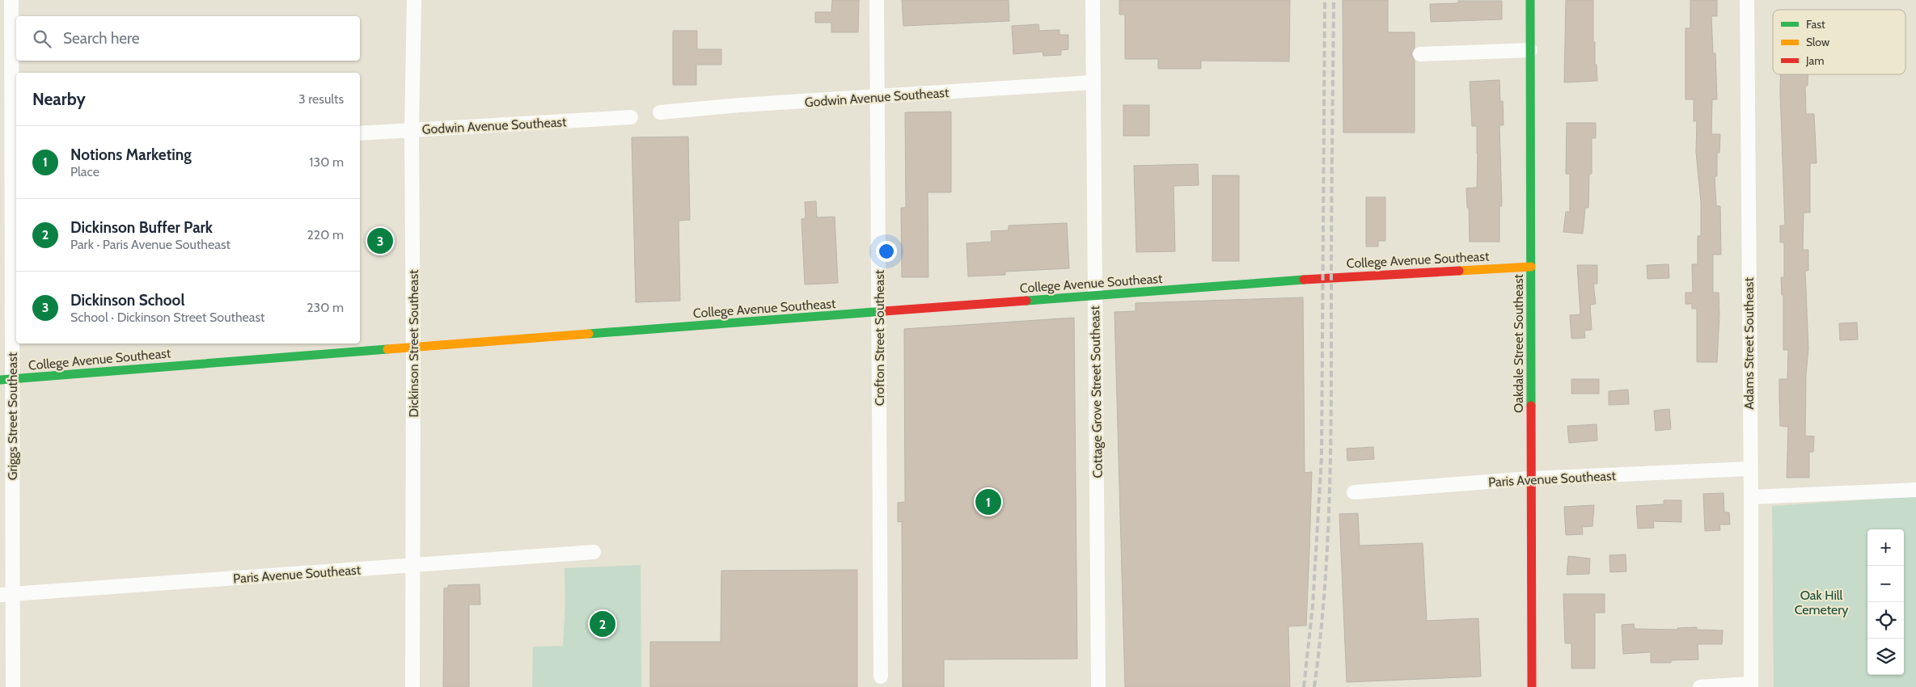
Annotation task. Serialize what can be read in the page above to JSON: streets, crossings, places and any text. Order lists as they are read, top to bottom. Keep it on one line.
{"streets":{"street":["Godwin Avenue Southeast","College Avenue Southeast","Crofton Street Southeast","Dickinson Street Southeast","Oakdale Street Southeast","Adams Street Southeast","Cottage Grove Street Southeast","Griggs Street Southeast","Paris Avenue Southeast"]},"crossings":[["Godwin Avenue Southeast","Crofton Street Southeast"],["Godwin Avenue Southeast","Dickinson Street Southeast"],["Godwin Avenue Southeast","Cottage Grove Street Southeast"],["College Avenue Southeast","Crofton Street Southeast"],["College Avenue Southeast","Dickinson Street Southeast"],["College Avenue Southeast","Oakdale Street Southeast"],["College Avenue Southeast","Cottage Grove Street Southeast"],["College Avenue Southeast","Griggs Street Southeast"],["Dickinson Street Southeast","Paris Avenue Southeast"],["Oakdale Street Southeast","Paris Avenue Southeast"],["Adams Street Southeast","Paris Avenue Southeast"],["Griggs Street Southeast","Paris Avenue Southeast"]],"parks":["Oak Hill Cemetery"],"legend":["Fast","Slow","Jam"],"page":{"search":"Search here","heading":["Nearby","3 results"],"list":[{"mark":"1","name":"Notions Marketing","note":"Place","value":"130 m"},{"mark":"2","name":"Dickinson Buffer Park","note":"Park · Paris Avenue Southeast","value":"220 m"},{"mark":"3","name":"Dickinson School","note":"School · Dickinson Street Southeast","value":"230 m"}],"pins":["3","1","2"],"map_buttons":["+","−"]}}
